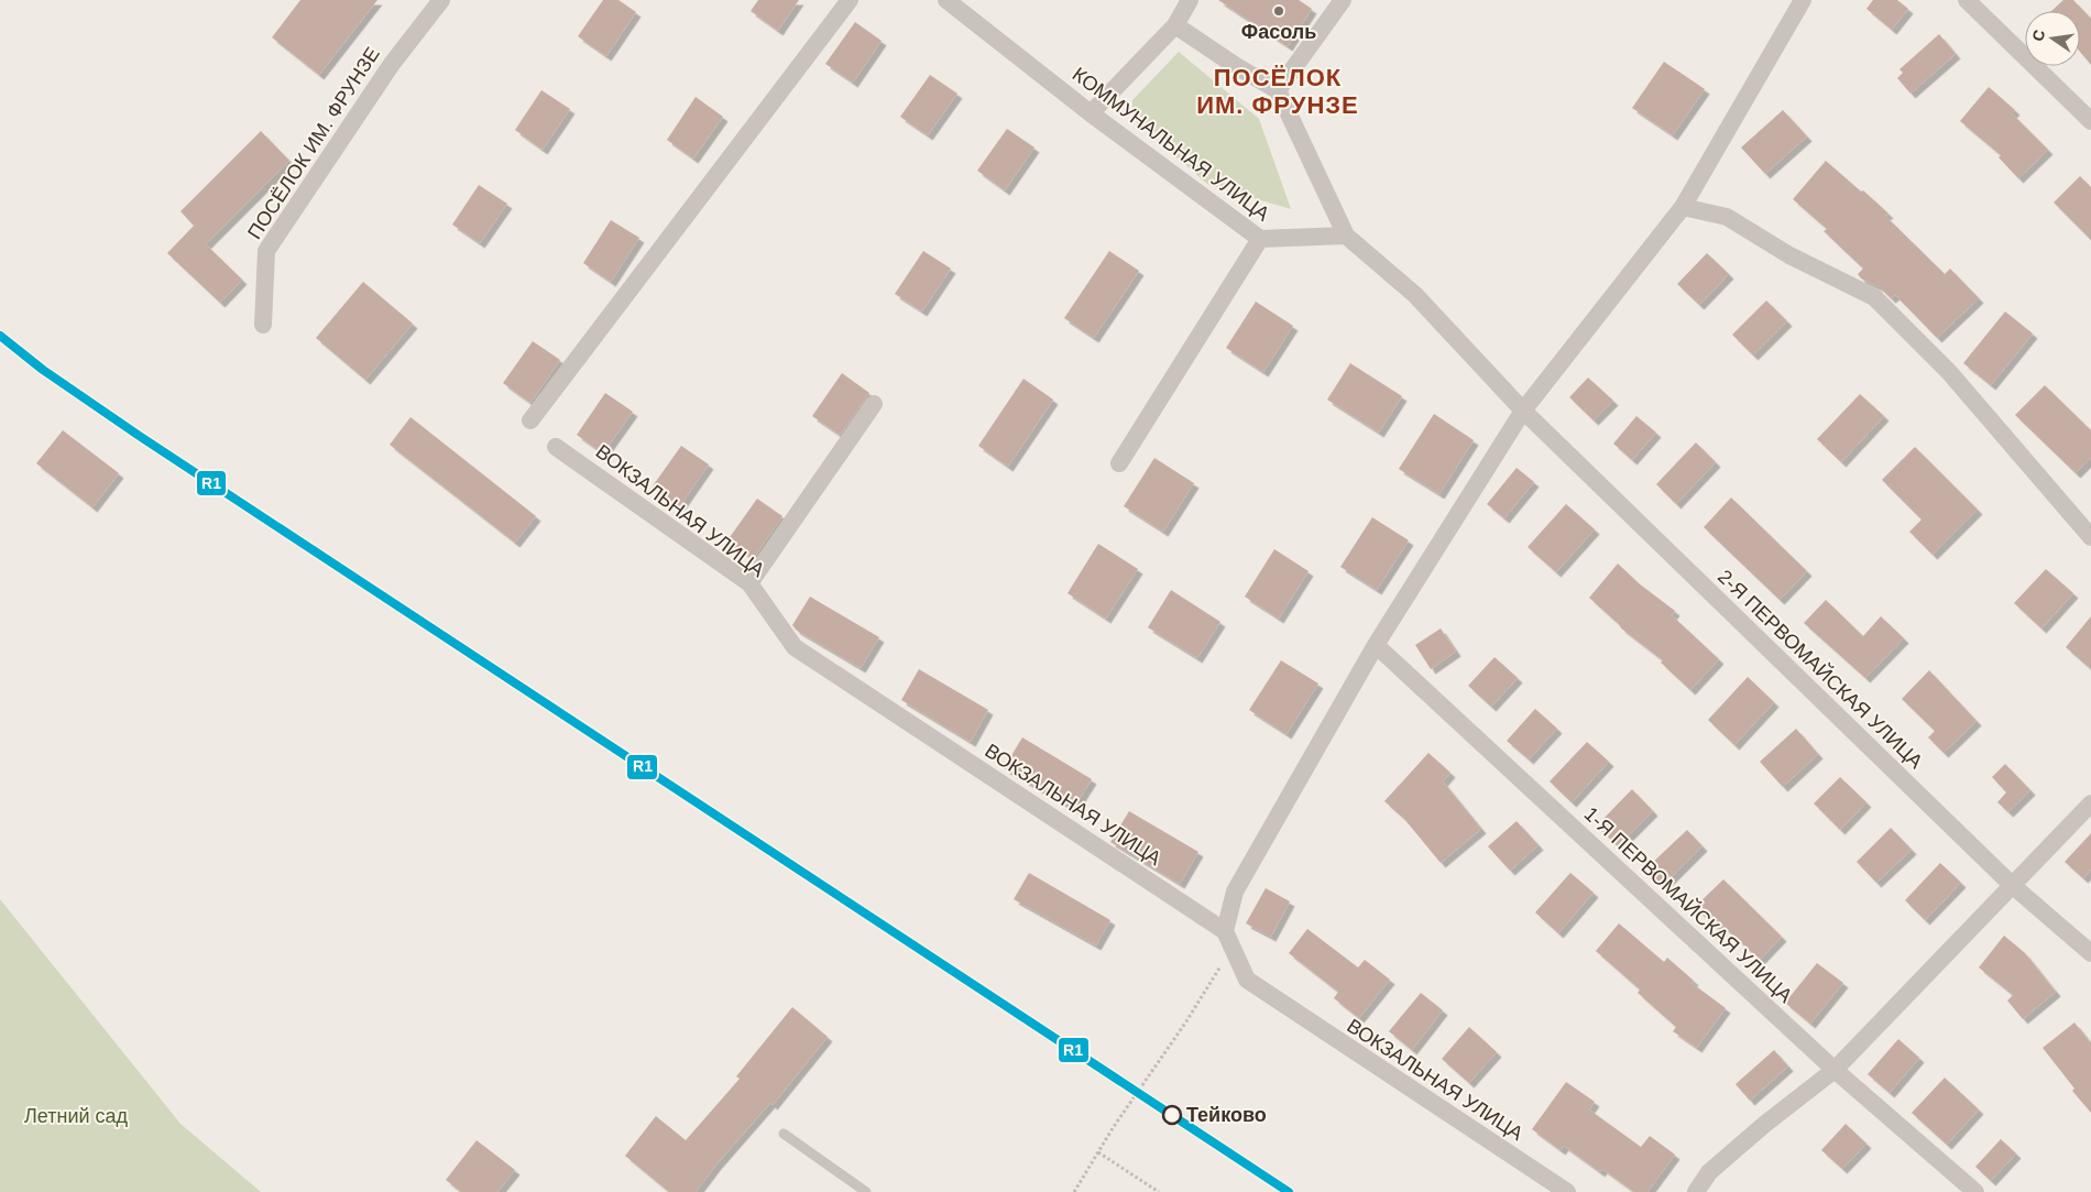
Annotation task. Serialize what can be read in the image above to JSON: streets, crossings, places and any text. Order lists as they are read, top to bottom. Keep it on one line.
{"streets":{"street":["ПОСЁЛОК ИМ. ФРУНЗЕ","КОММУНАЛЬНАЯ УЛИЦА","ВОКЗАЛЬНАЯ УЛИЦА","2-Я ПЕРВОМАЙСКАЯ УЛИЦА","1-Я ПЕРВОМАЙСКАЯ УЛИЦА"]},"districts":["ПОСЁЛОК ИМ. ФРУНЗЕ"],"parks":["Летний сад"],"places":["Фасоль","Тейково"],"lines":["transit line R1"],"north":"left"}
